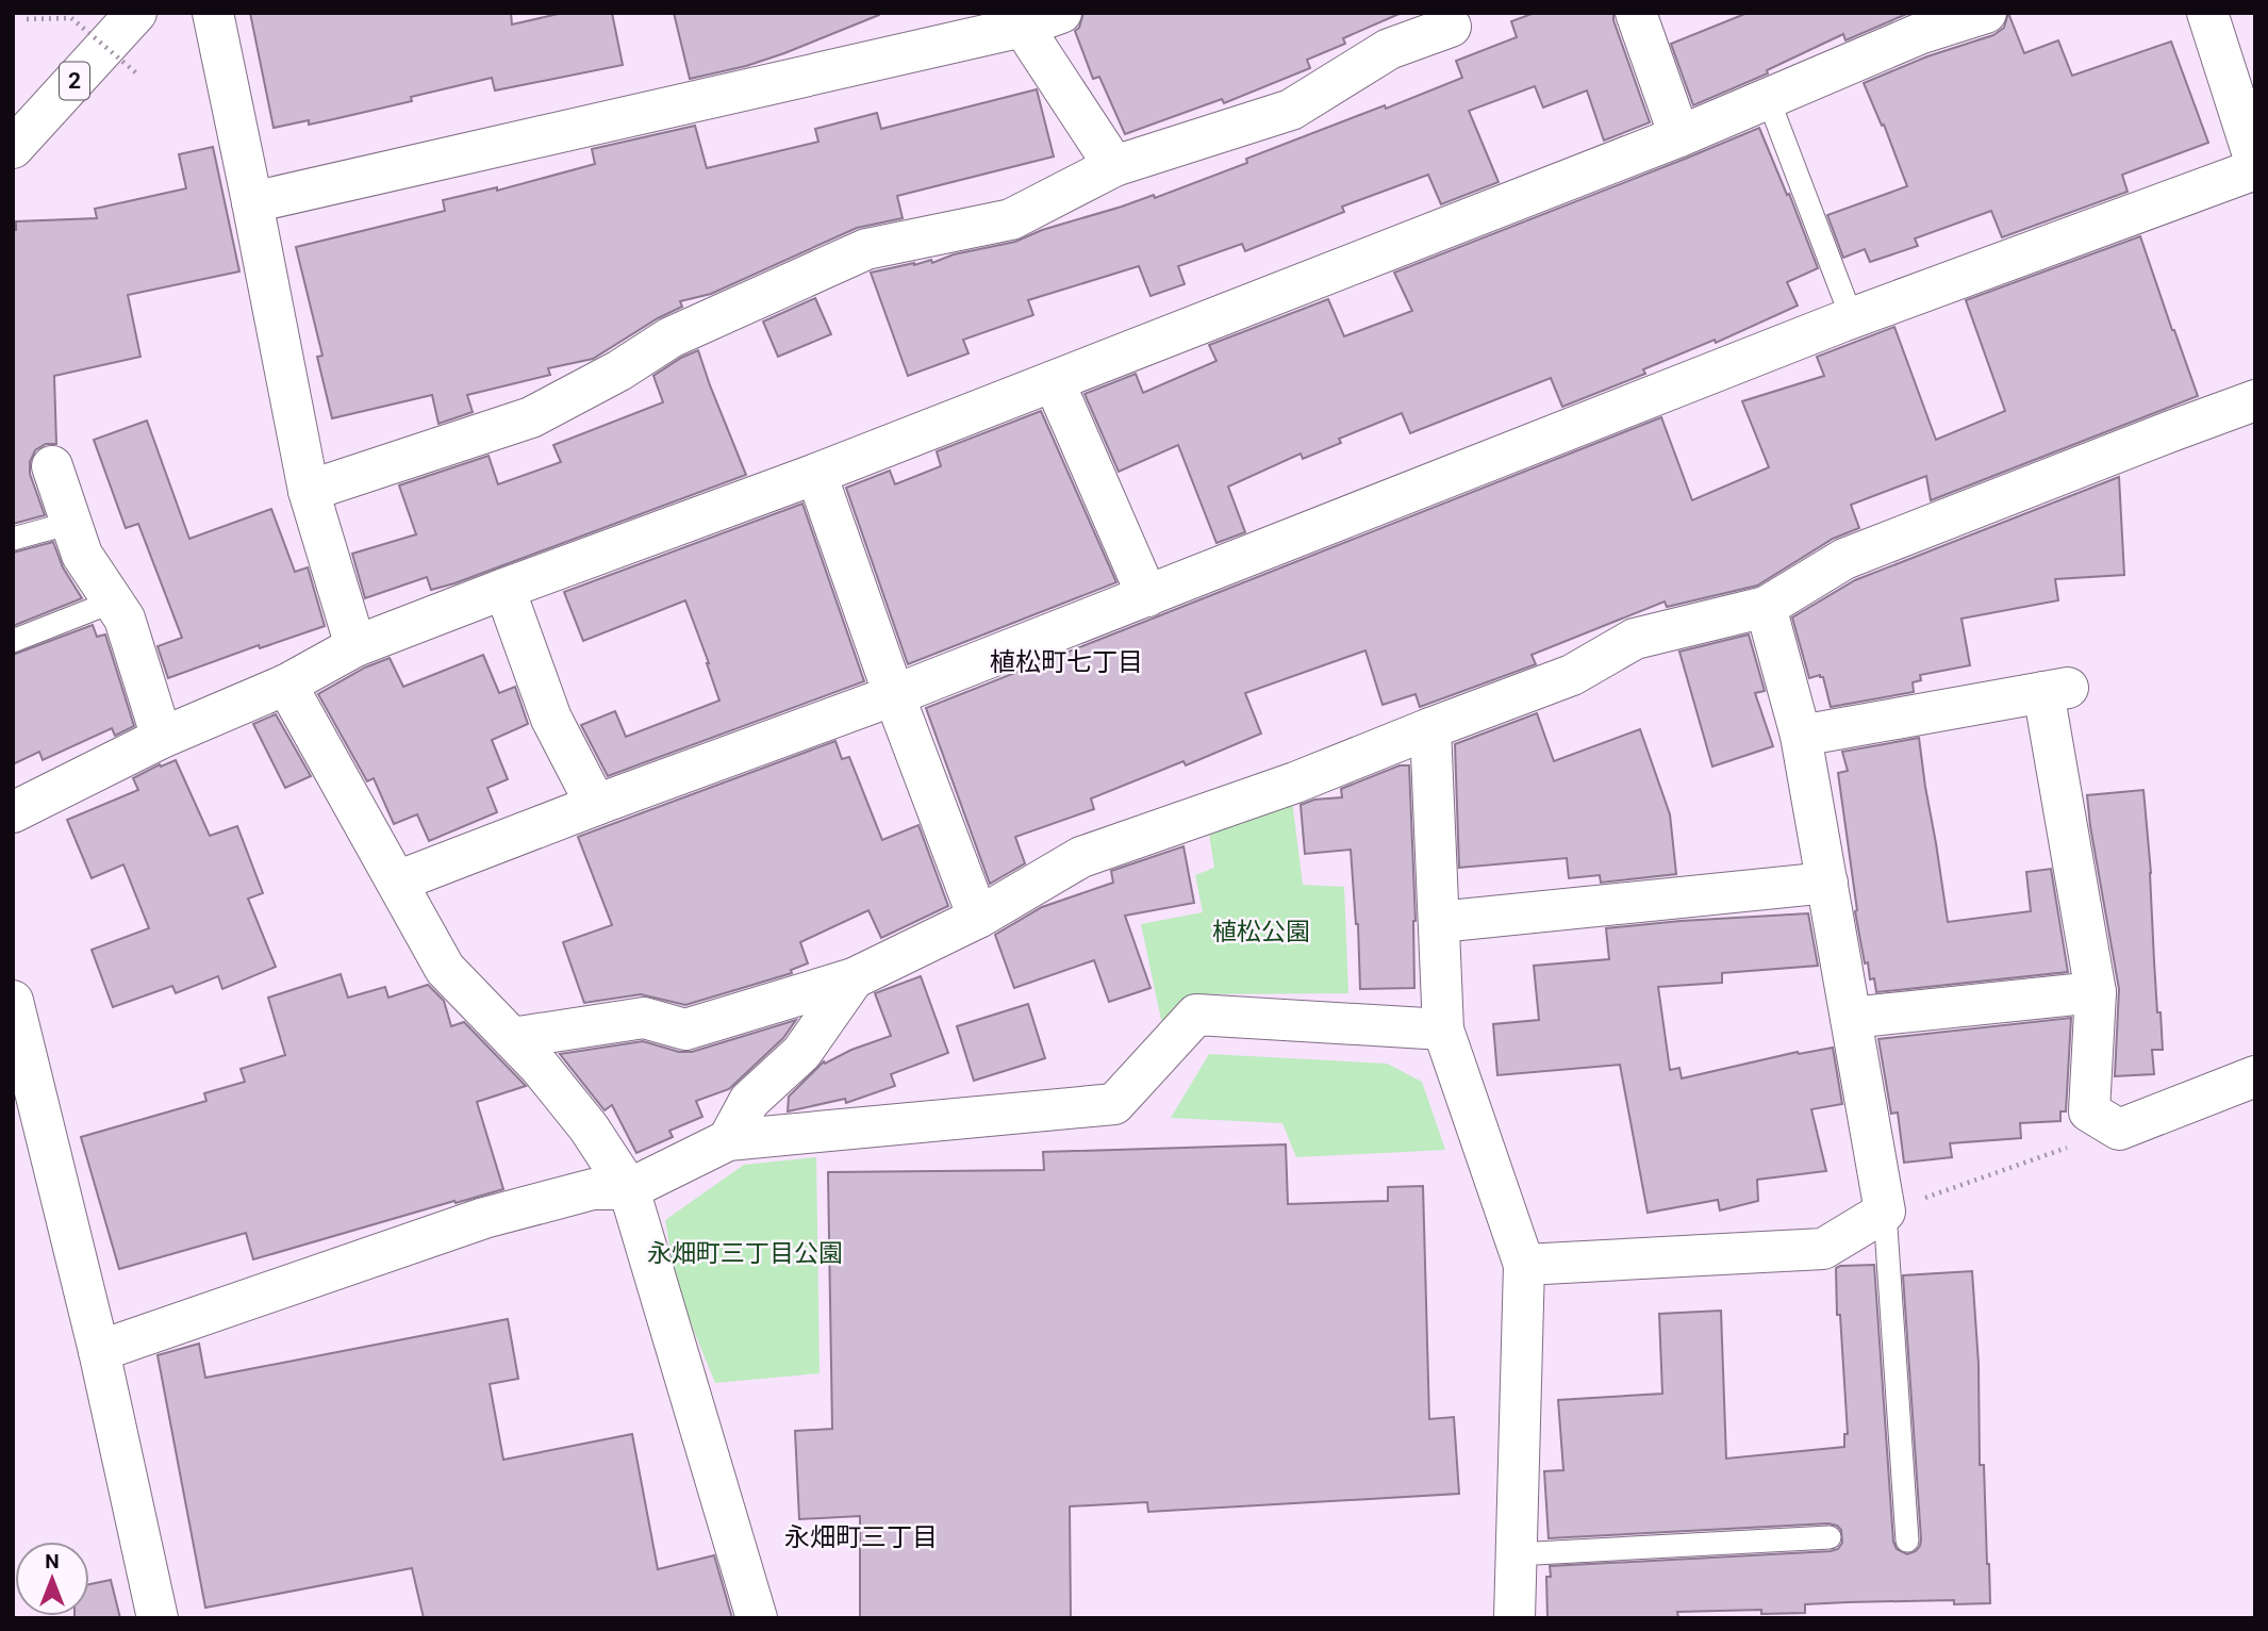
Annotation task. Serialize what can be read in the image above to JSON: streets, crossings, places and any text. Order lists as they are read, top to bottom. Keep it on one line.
{"streets":{"street":["2"]},"districts":["植松町七丁目","永畑町三丁目"],"parks":["植松公園","永畑町三丁目公園"],"north":"top"}
